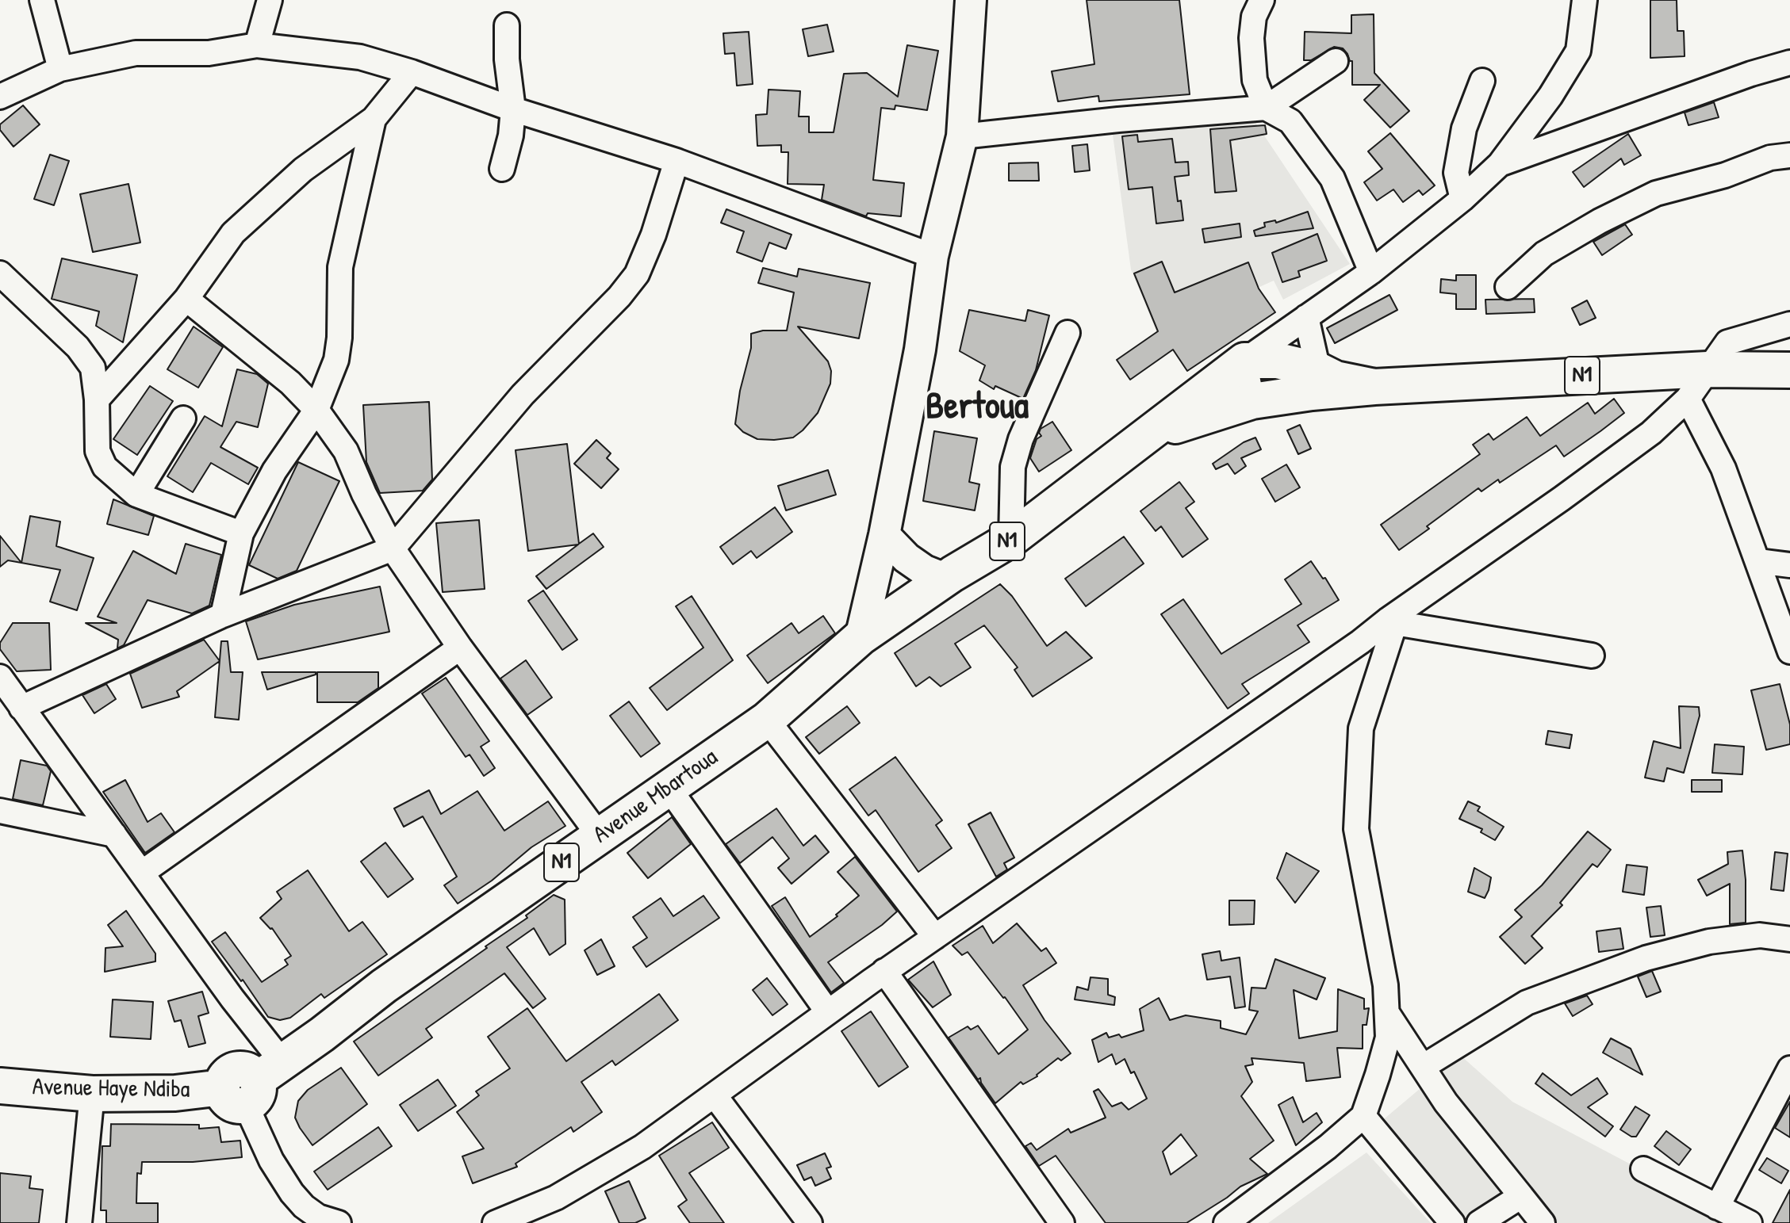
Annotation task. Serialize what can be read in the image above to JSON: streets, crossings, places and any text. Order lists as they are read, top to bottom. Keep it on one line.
{"streets":{"highway":["N1","Avenue Mbartoua","Avenue Haye Ndiba"]},"crossings":[["N1","Avenue Mbartoua"],["Avenue Mbartoua","Avenue Haye Ndiba"]],"districts":["Bertoua"]}
